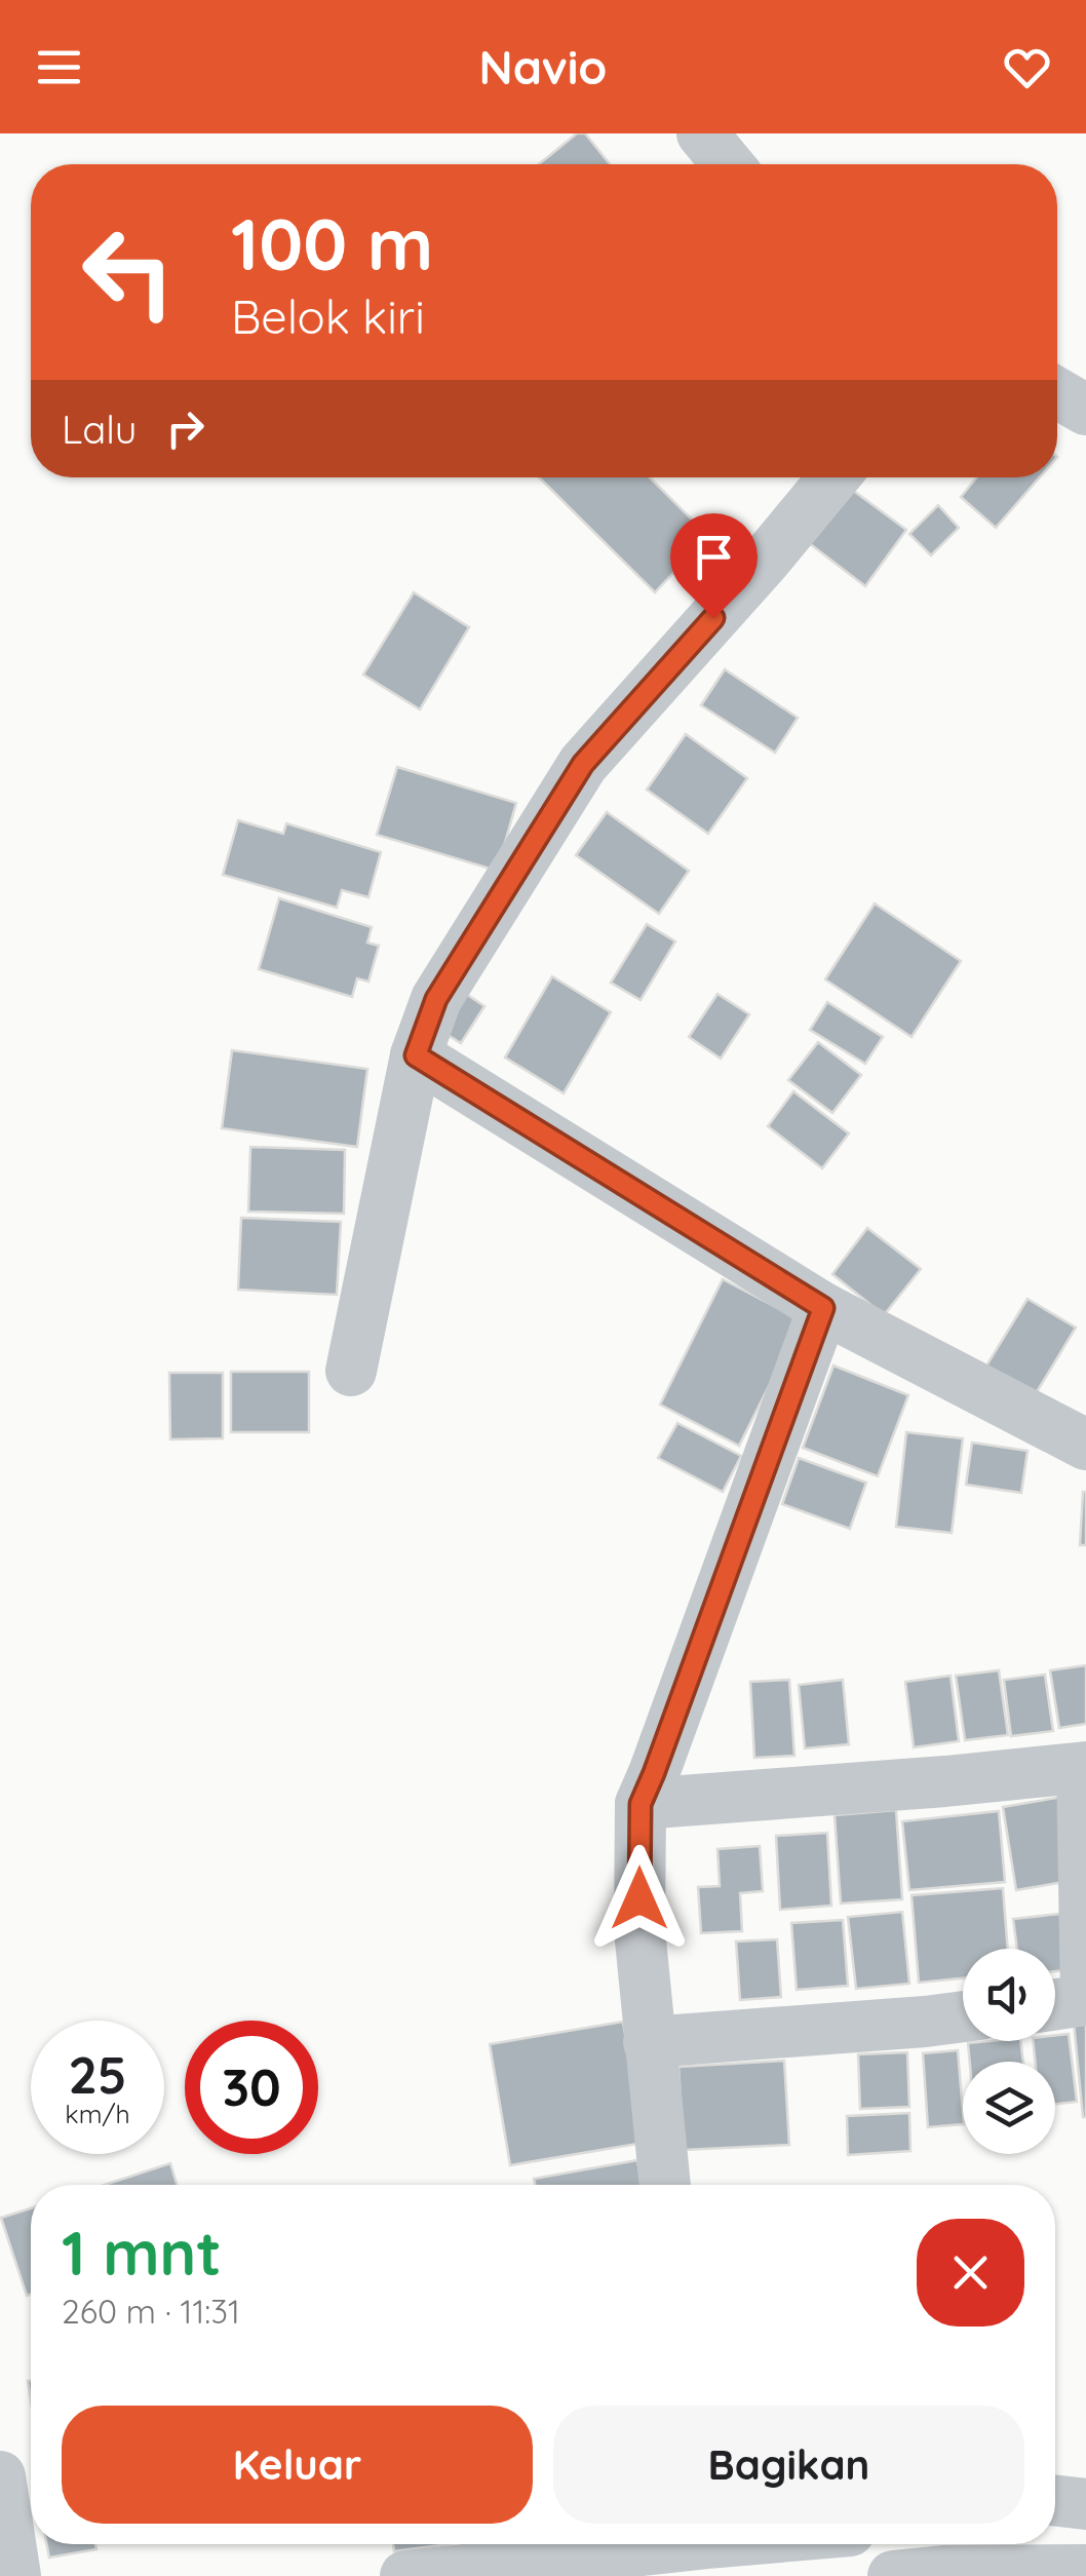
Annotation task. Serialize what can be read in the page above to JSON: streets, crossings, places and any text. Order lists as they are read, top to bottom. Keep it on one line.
{"page":{"header":"Navio","turn":["100 m","Belok kiri"],"then":"Lalu","speed":"25 km/h","limit":"30","heading":["1 mnt","260 m · 11:31"],"buttons":["Keluar","Bagikan"]}}
